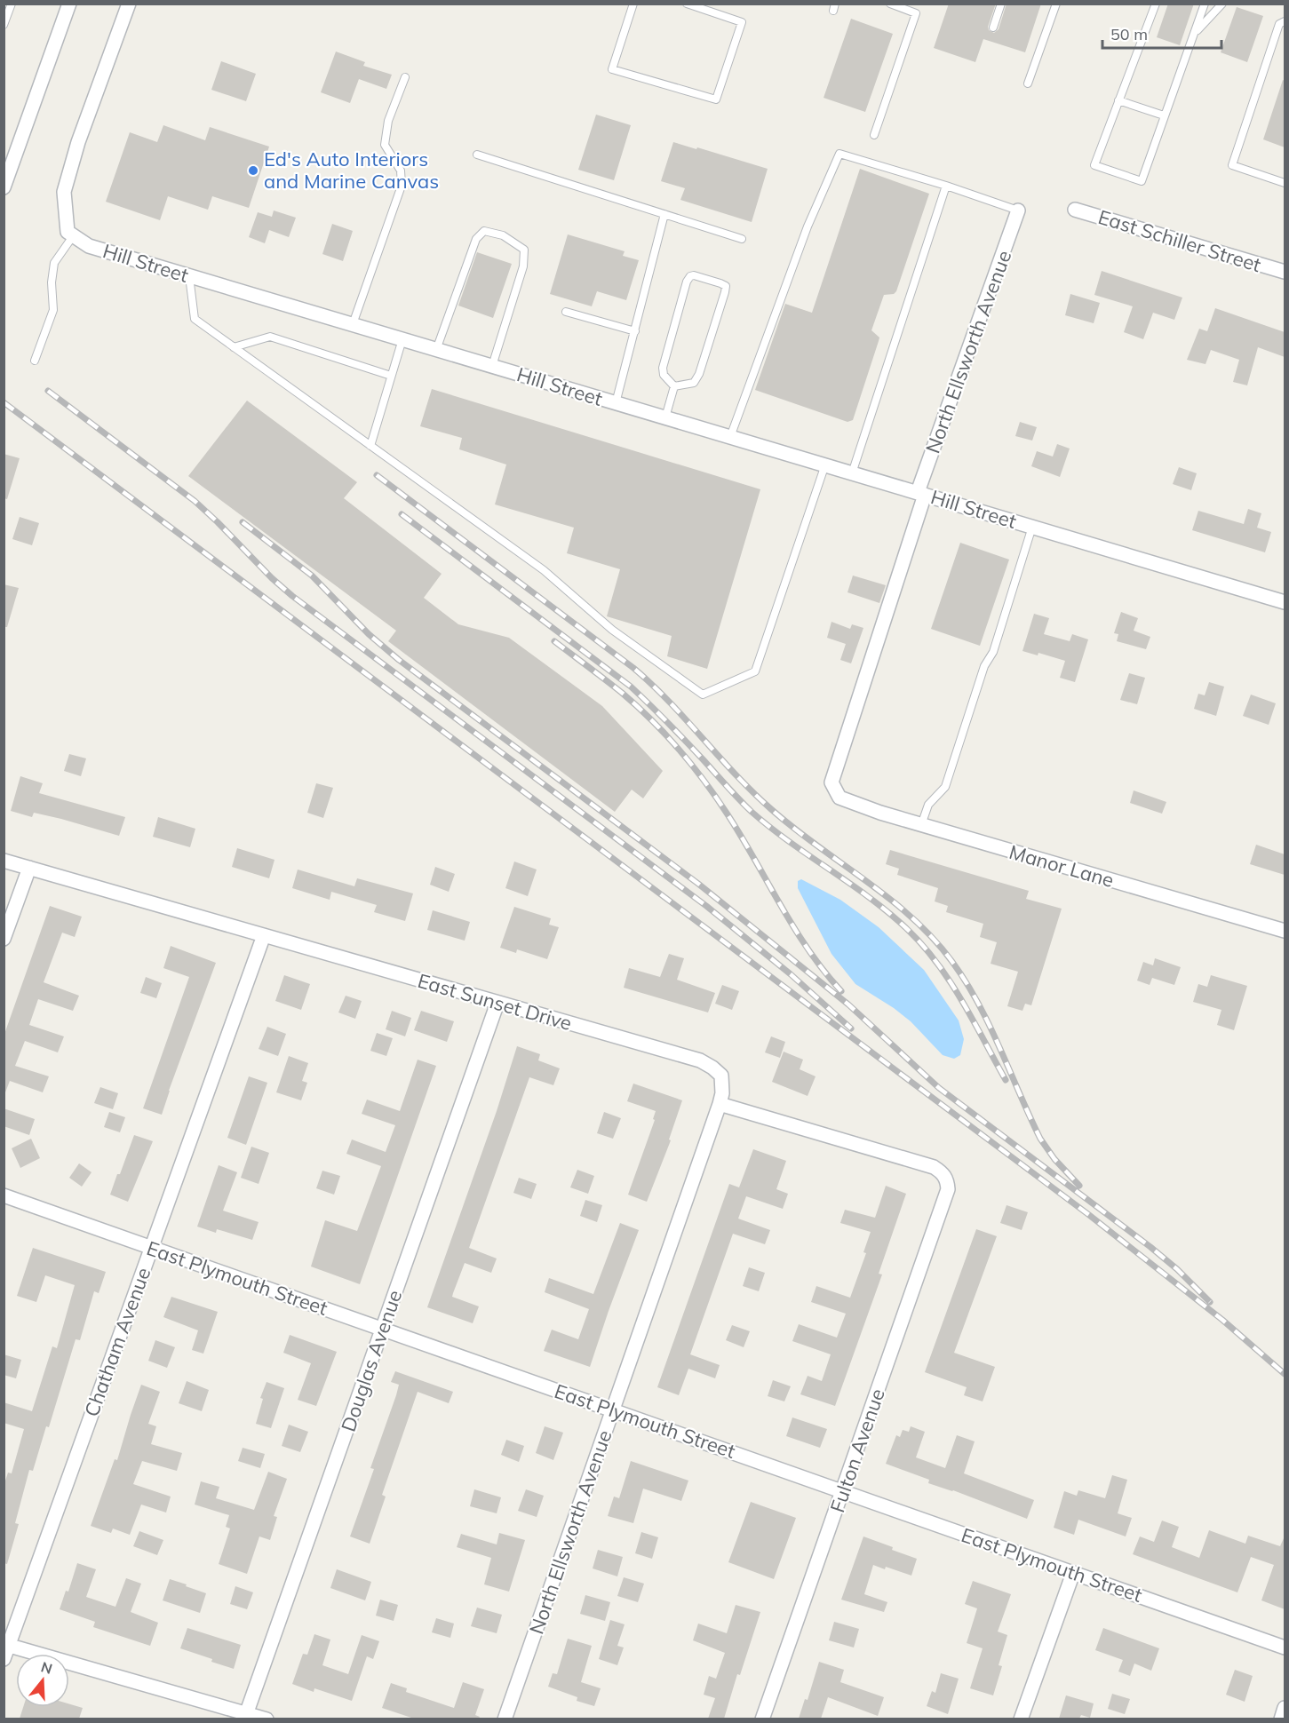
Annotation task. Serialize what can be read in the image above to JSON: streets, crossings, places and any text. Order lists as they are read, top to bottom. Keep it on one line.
{"streets":{"street":["East Schiller Street","Hill Street","North Ellsworth Avenue","Manor Lane","East Sunset Drive","East Plymouth Street","Chatham Avenue","Douglas Avenue","Fulton Avenue"]},"crossings":[["Hill Street","North Ellsworth Avenue"],["North Ellsworth Avenue","Manor Lane"],["North Ellsworth Avenue","East Sunset Drive"],["North Ellsworth Avenue","East Plymouth Street"],["North Ellsworth Avenue","Fulton Avenue"],["East Sunset Drive","Chatham Avenue"],["East Sunset Drive","Douglas Avenue"],["East Sunset Drive","Fulton Avenue"],["East Plymouth Street","Chatham Avenue"],["East Plymouth Street","Douglas Avenue"],["East Plymouth Street","Fulton Avenue"]],"places":["Ed's Auto Interiors and Marine Canvas"],"scale_bar":"50 m","north":"top"}
